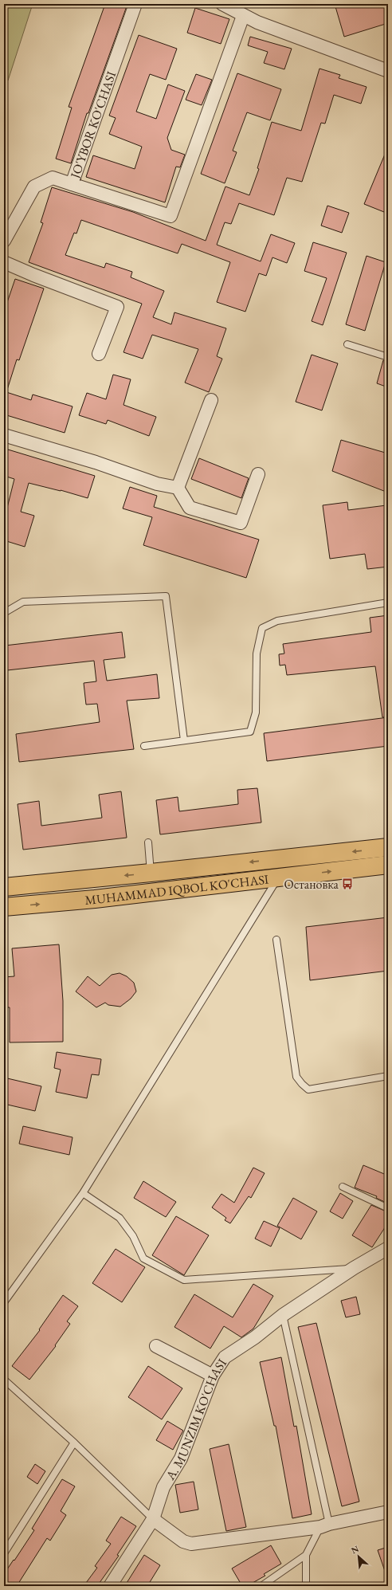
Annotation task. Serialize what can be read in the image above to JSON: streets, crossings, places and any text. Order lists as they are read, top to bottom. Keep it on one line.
{"streets":{"main road":["MUHAMMAD IQBOL KO'CHASI"],"street":["JO'YBOR KO'CHASI","A. MUNZIM KO'CHASI"]},"places":{"bus stop":["Остановка"]},"north":"top left"}
